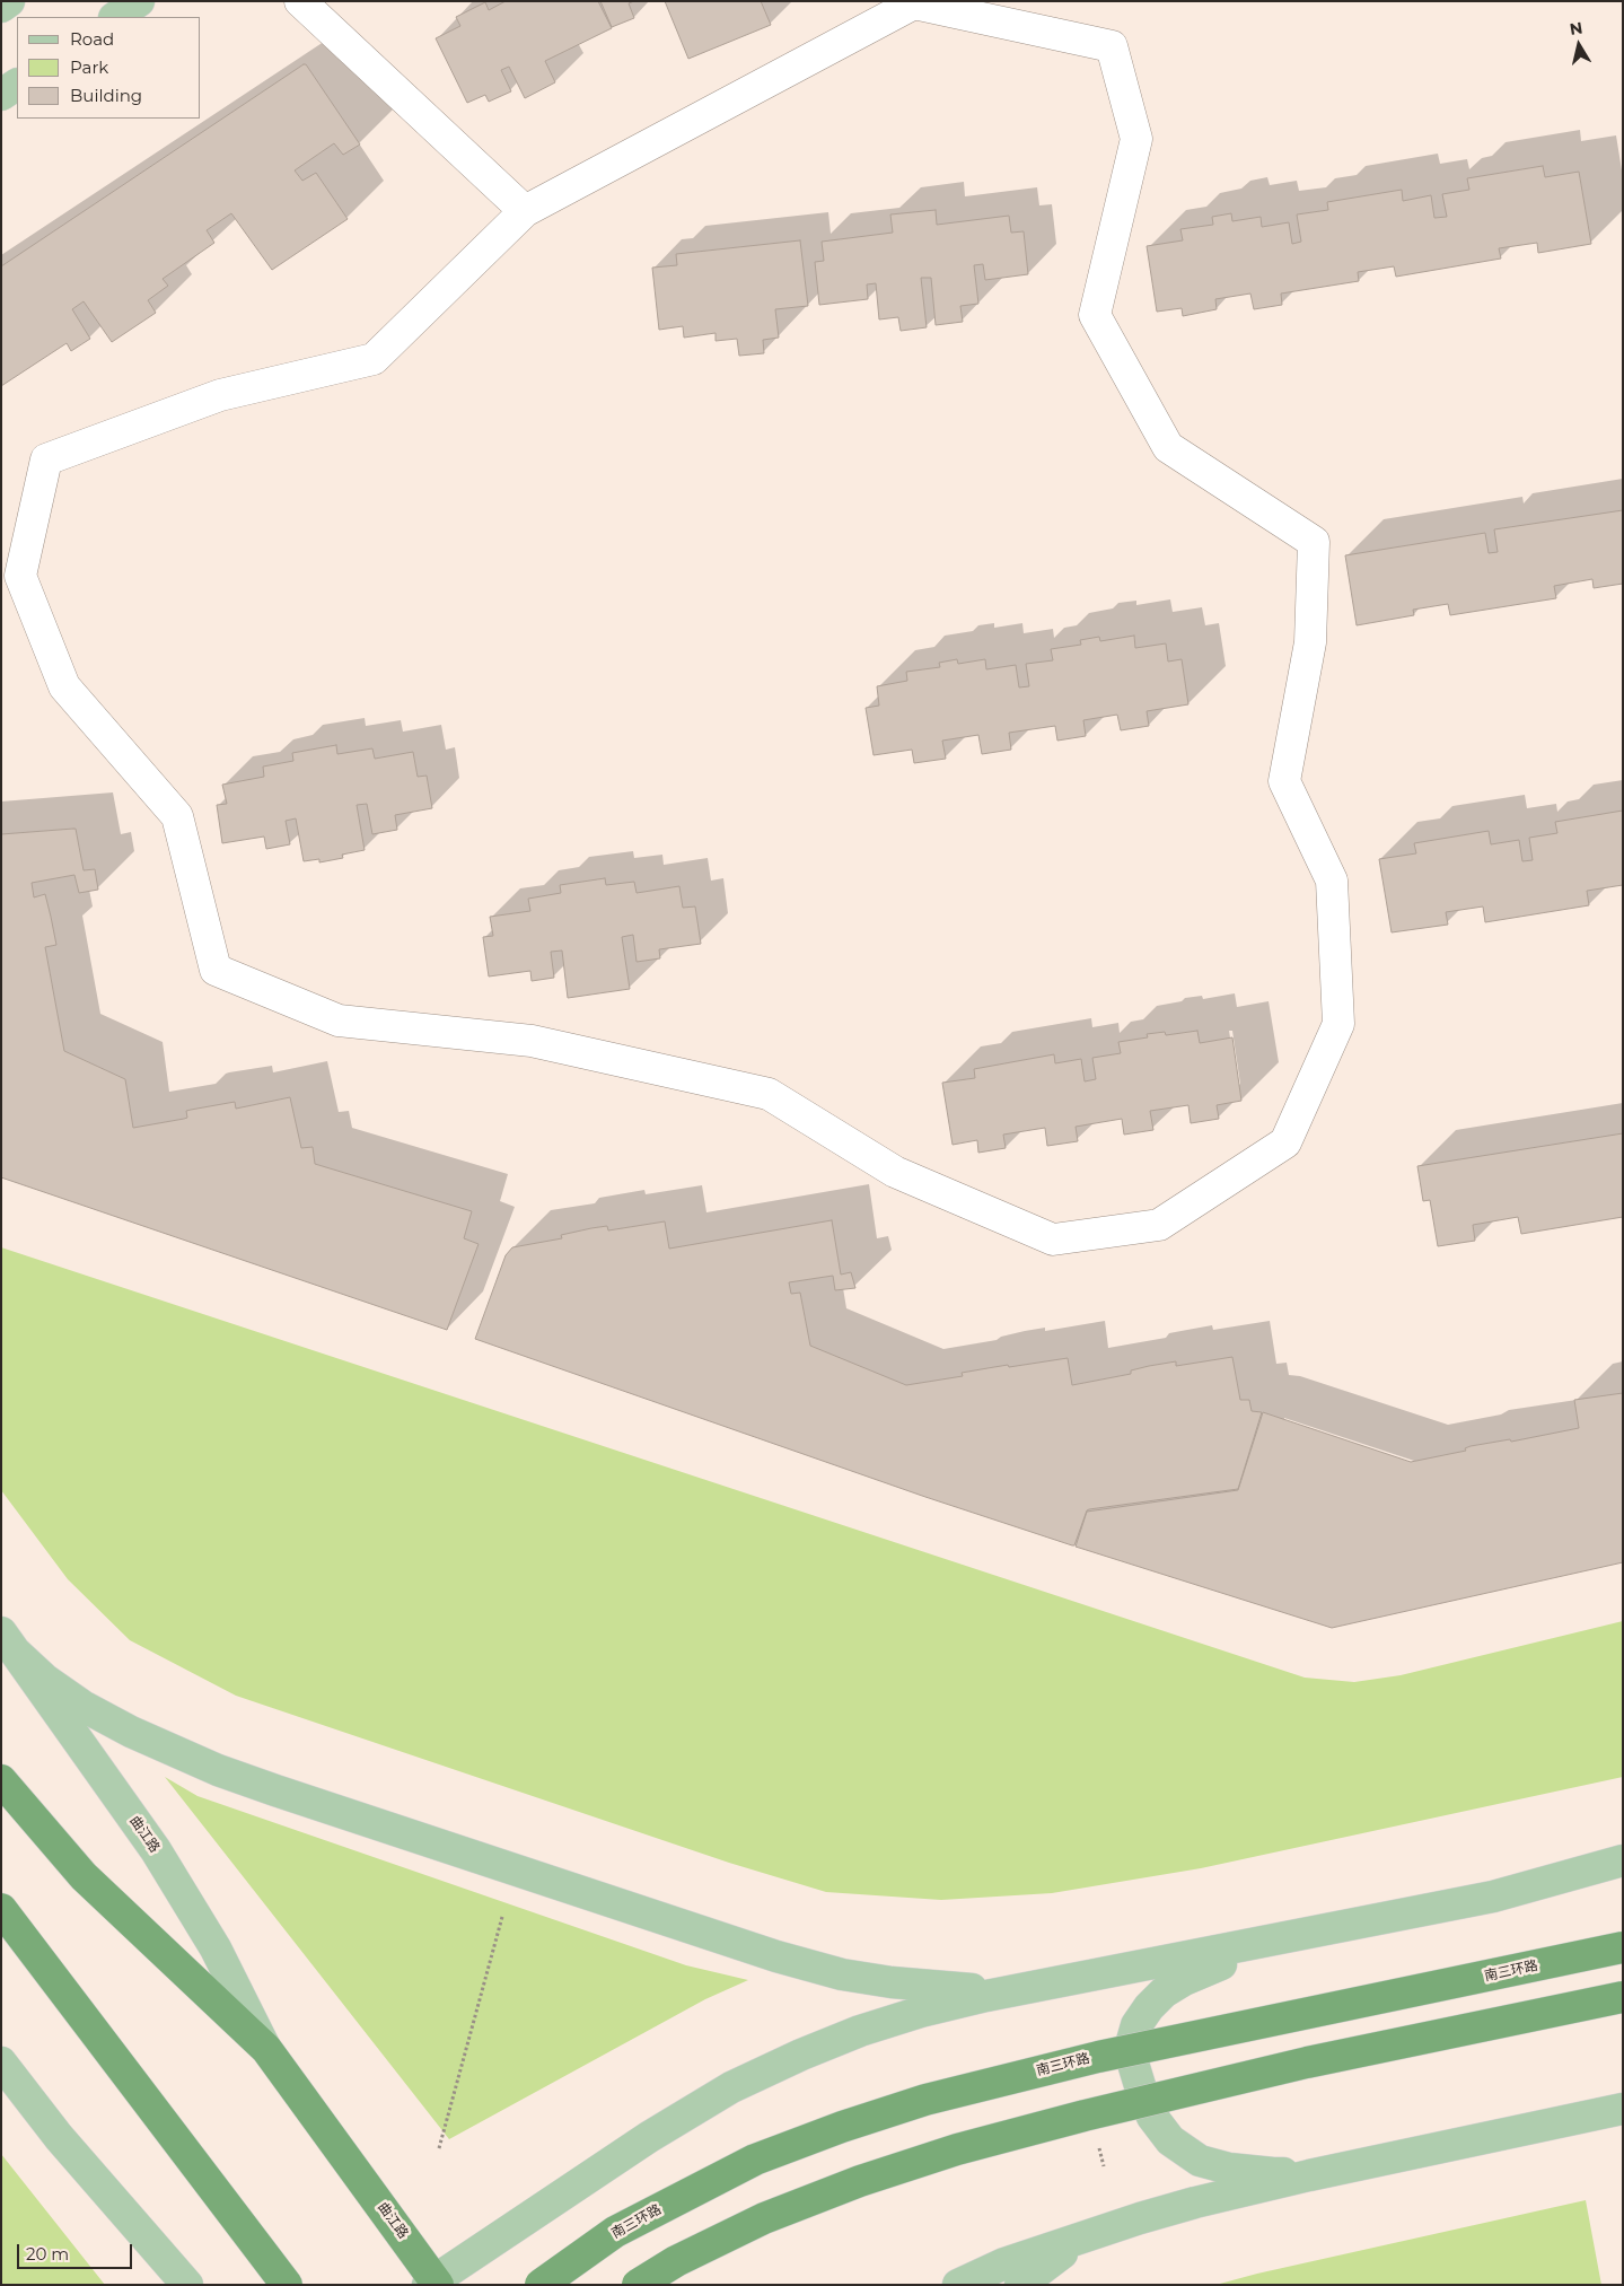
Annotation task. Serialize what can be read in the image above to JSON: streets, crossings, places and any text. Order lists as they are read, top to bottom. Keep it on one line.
{"streets":{"highway":["曲江路","南三环路"]},"legend":["Road","Park","Building"],"scale_bar":"20 m","north":"top"}
